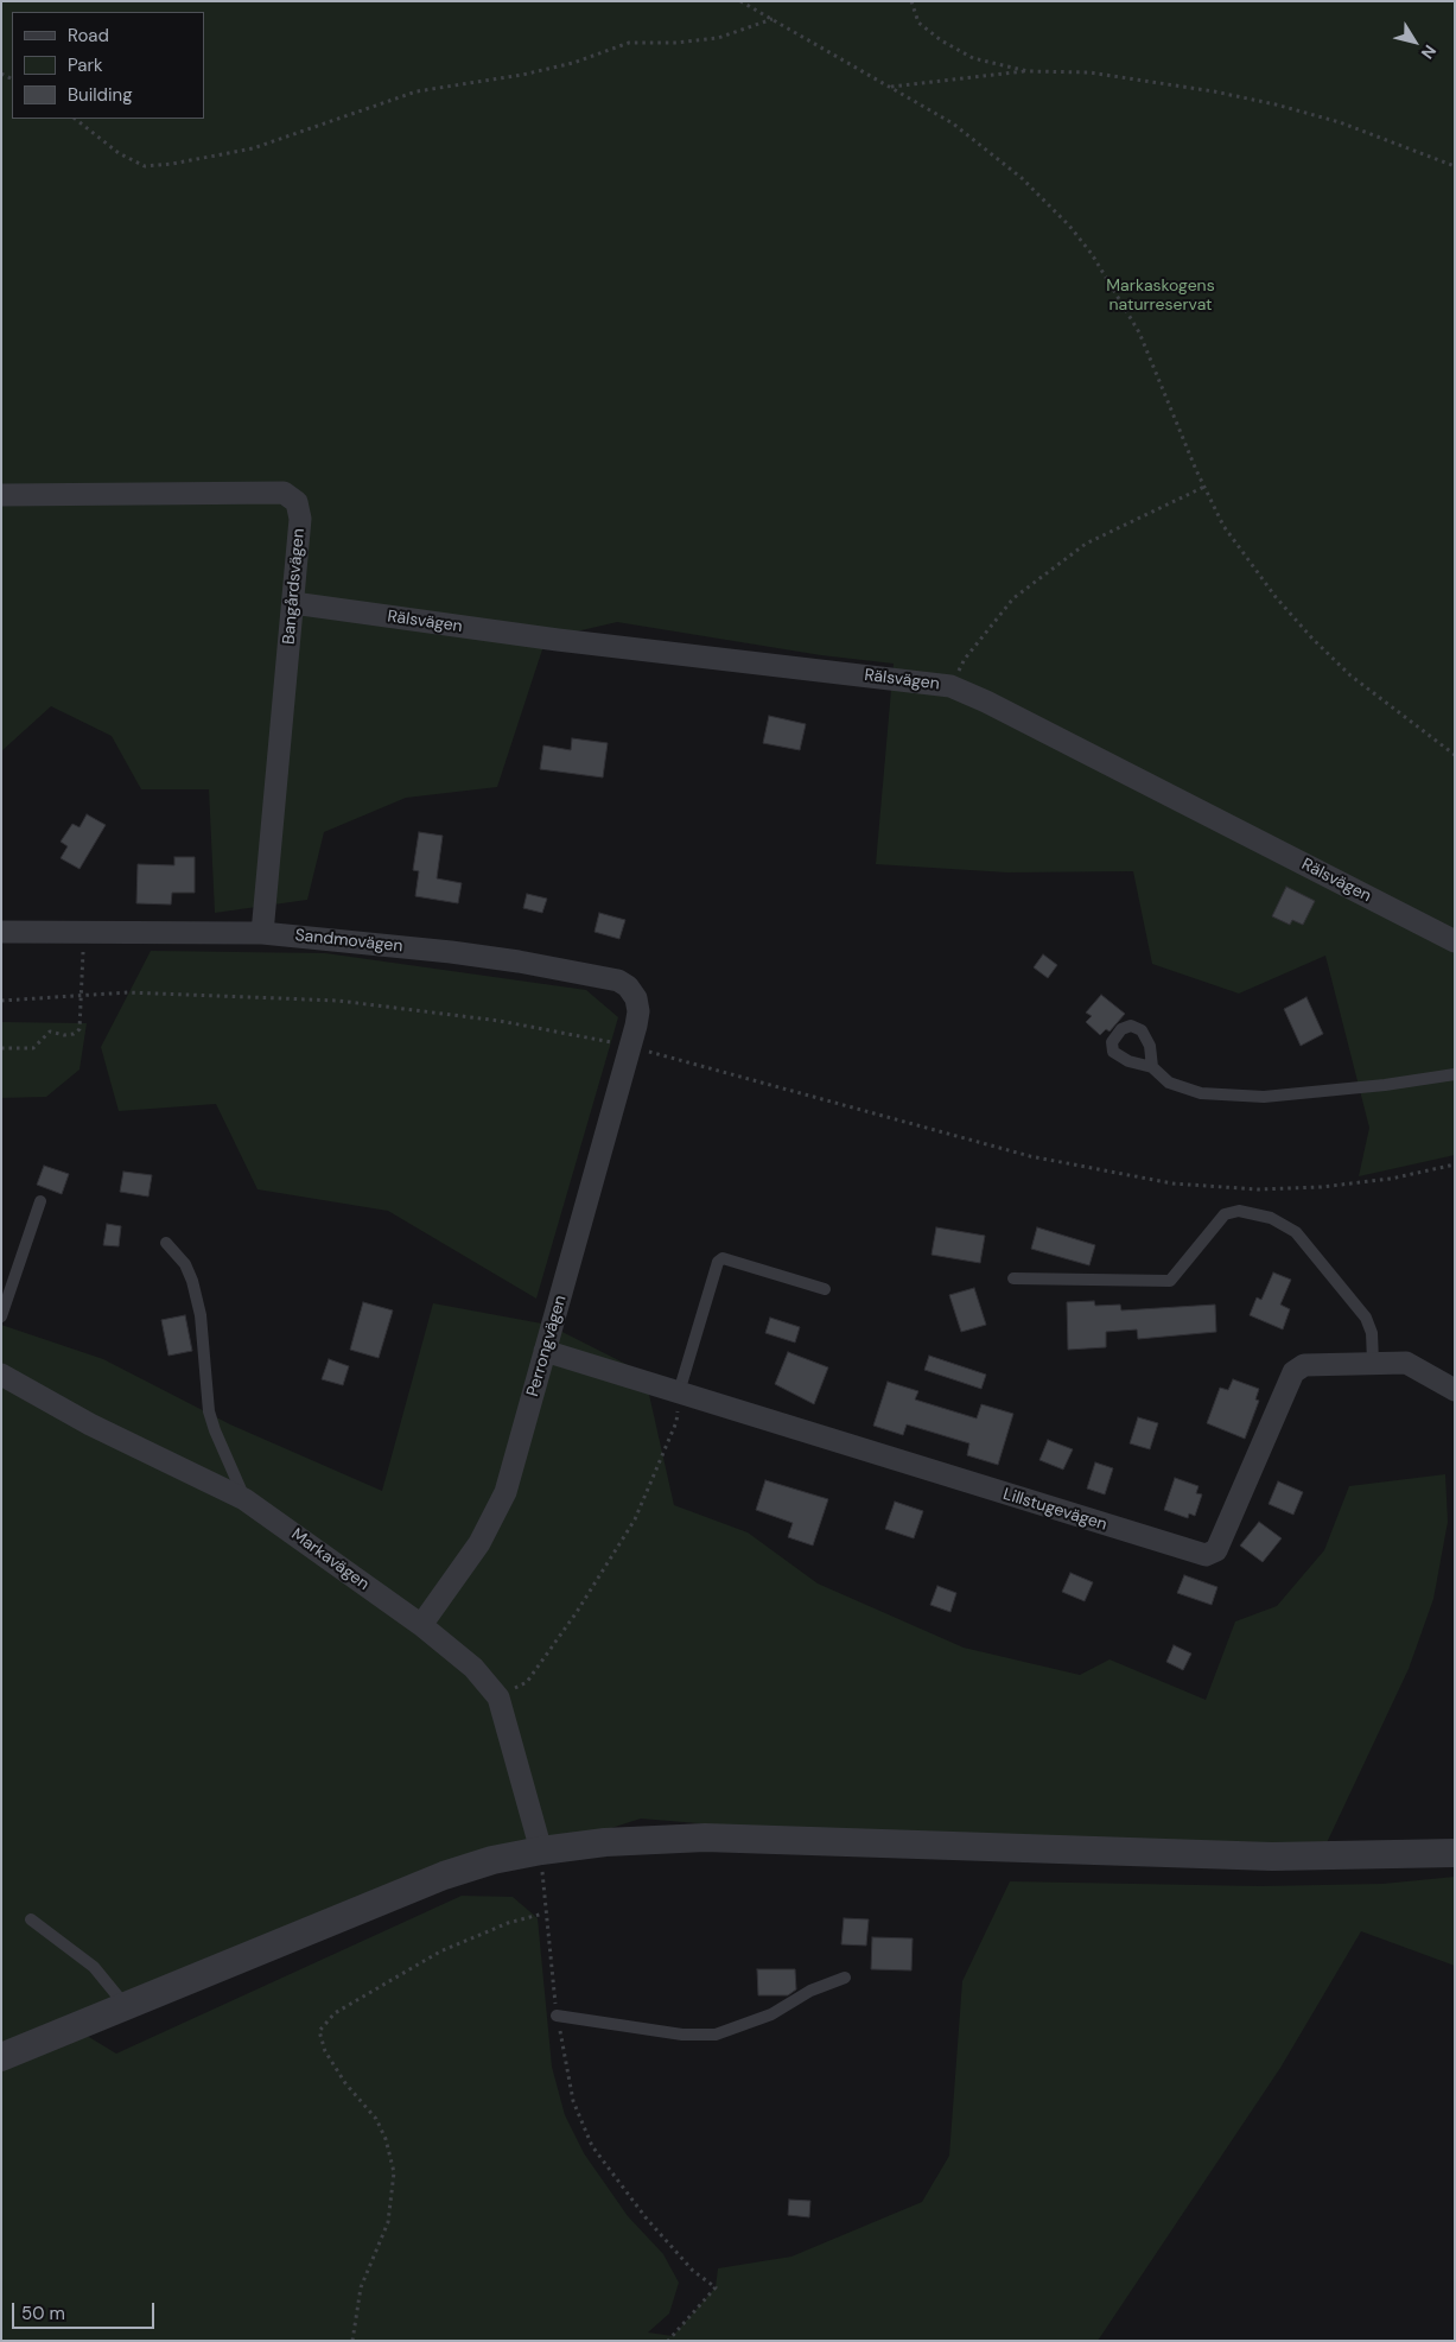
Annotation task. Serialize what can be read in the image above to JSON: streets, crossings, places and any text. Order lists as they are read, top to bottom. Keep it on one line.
{"streets":{"street":["Bangårdsvägen","Rälsvägen","Sandmovägen","Perrongvägen","Lillstugevägen","Markavägen"]},"crossings":[["Bangårdsvägen","Rälsvägen"],["Bangårdsvägen","Sandmovägen"],["Sandmovägen","Perrongvägen"],["Perrongvägen","Lillstugevägen"],["Perrongvägen","Markavägen"]],"parks":["Markaskogens naturreservat"],"legend":["Road","Park","Building"],"scale_bar":"50 m","north":"bottom right"}
